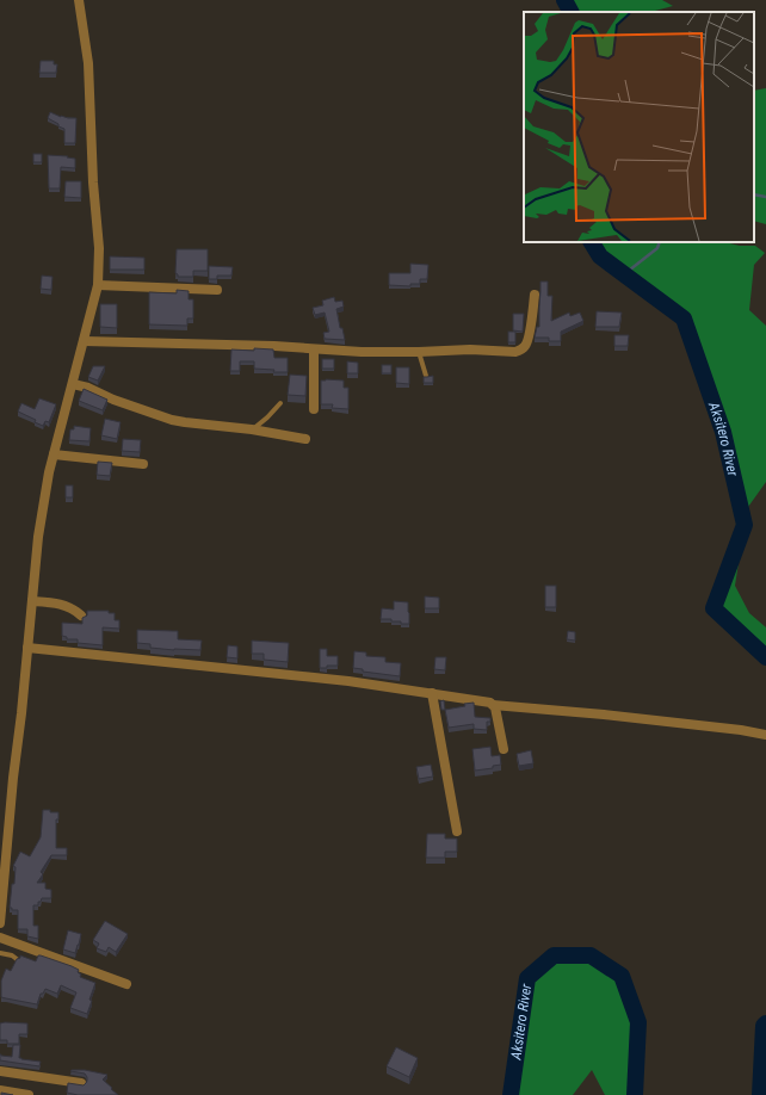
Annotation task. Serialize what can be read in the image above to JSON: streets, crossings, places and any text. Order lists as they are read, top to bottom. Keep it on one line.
{"water":["Aksitero River"]}
